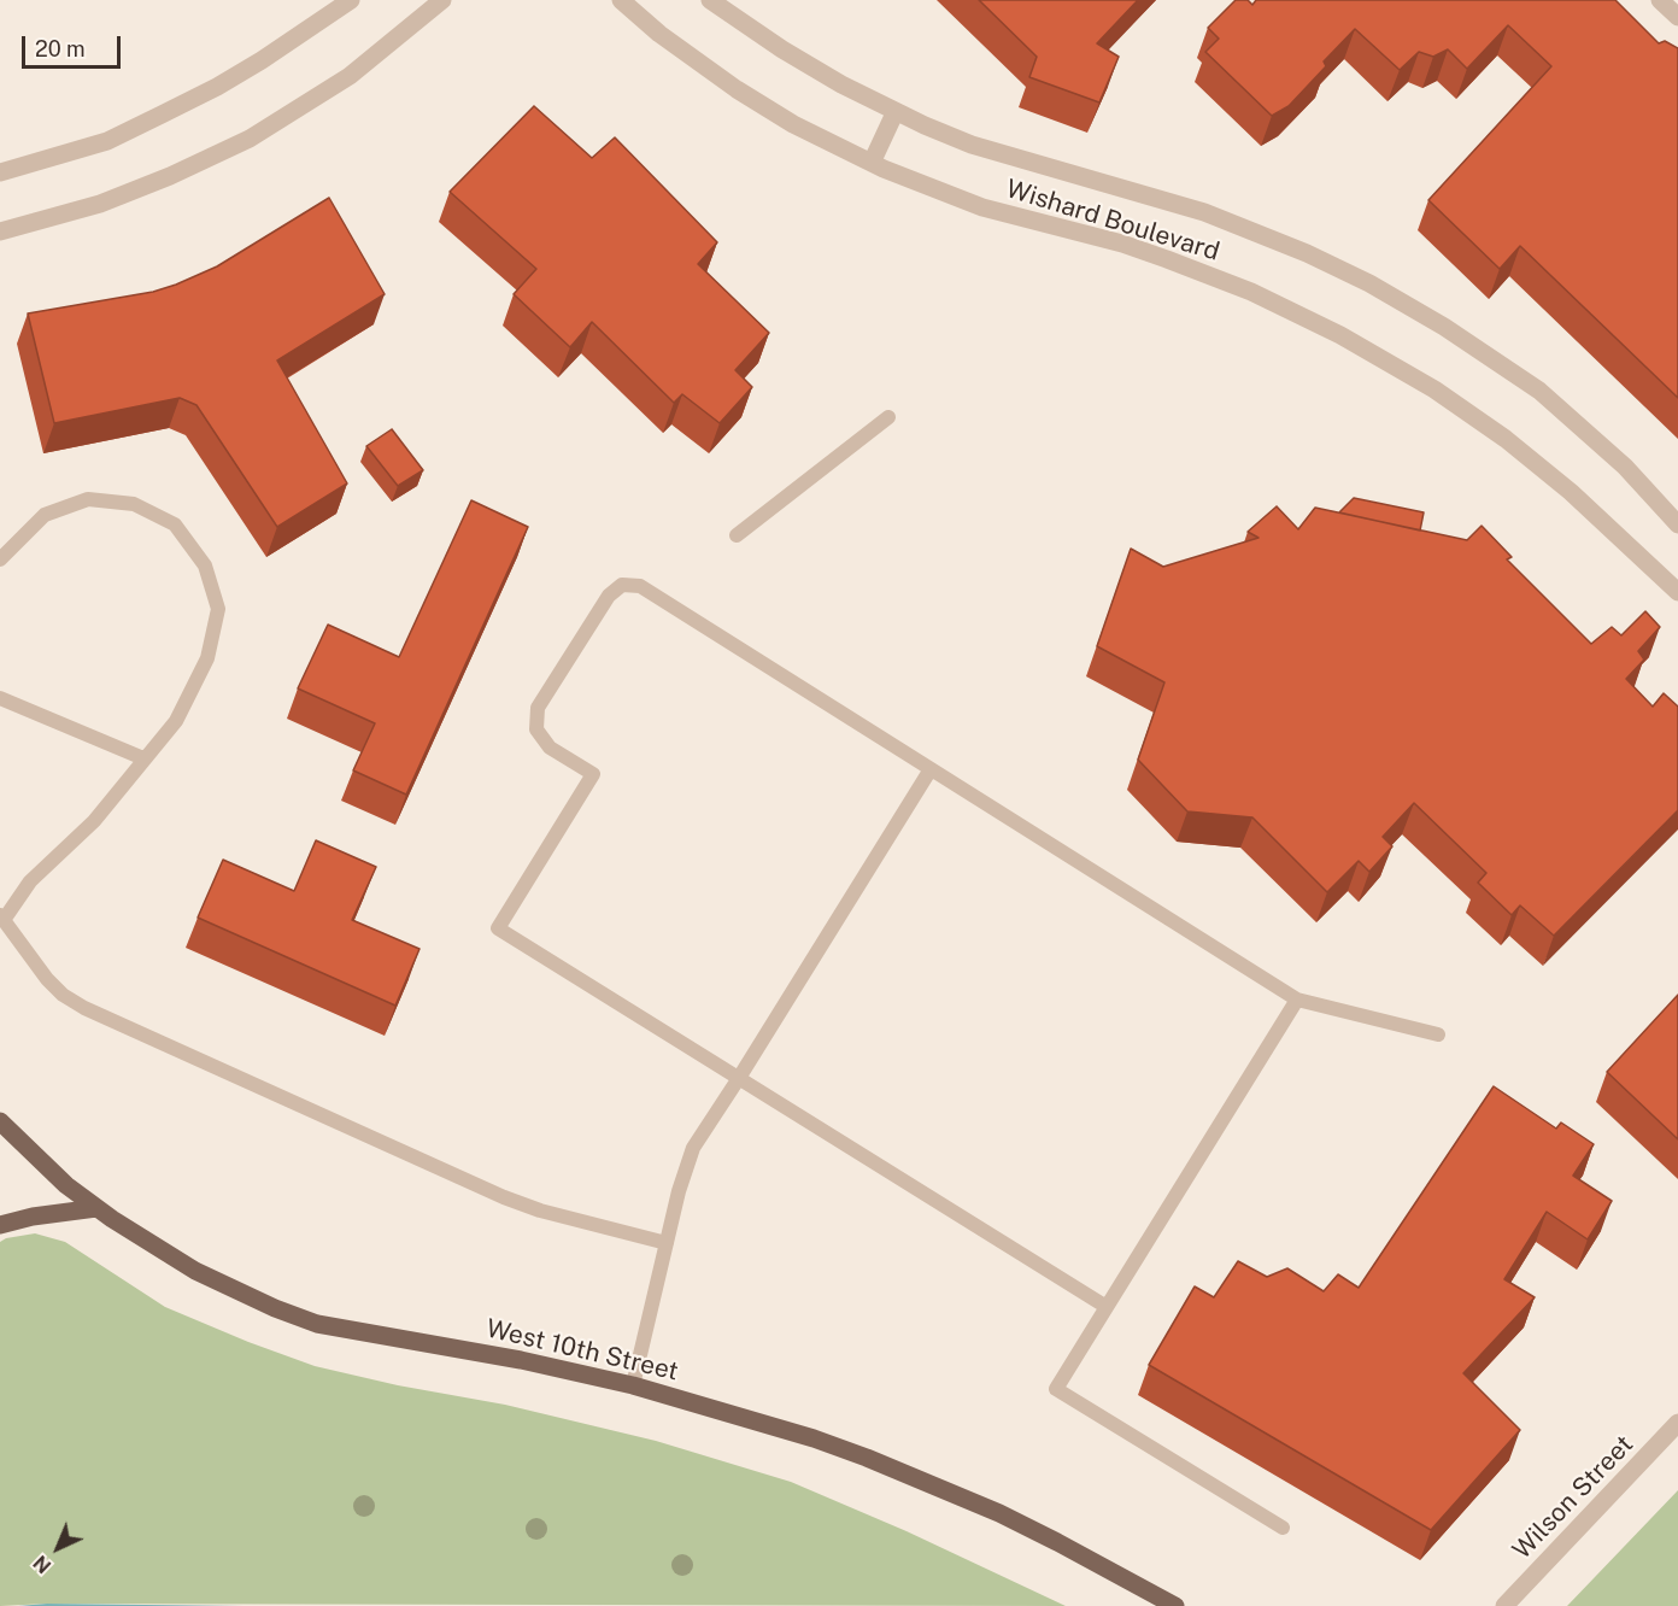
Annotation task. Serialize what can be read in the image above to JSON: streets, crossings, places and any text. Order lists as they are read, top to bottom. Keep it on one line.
{"streets":{"main road":["West 10th Street"],"street":["Wishard Boulevard","Wilson Street"]},"scale_bar":"20 m","north":"bottom left"}
